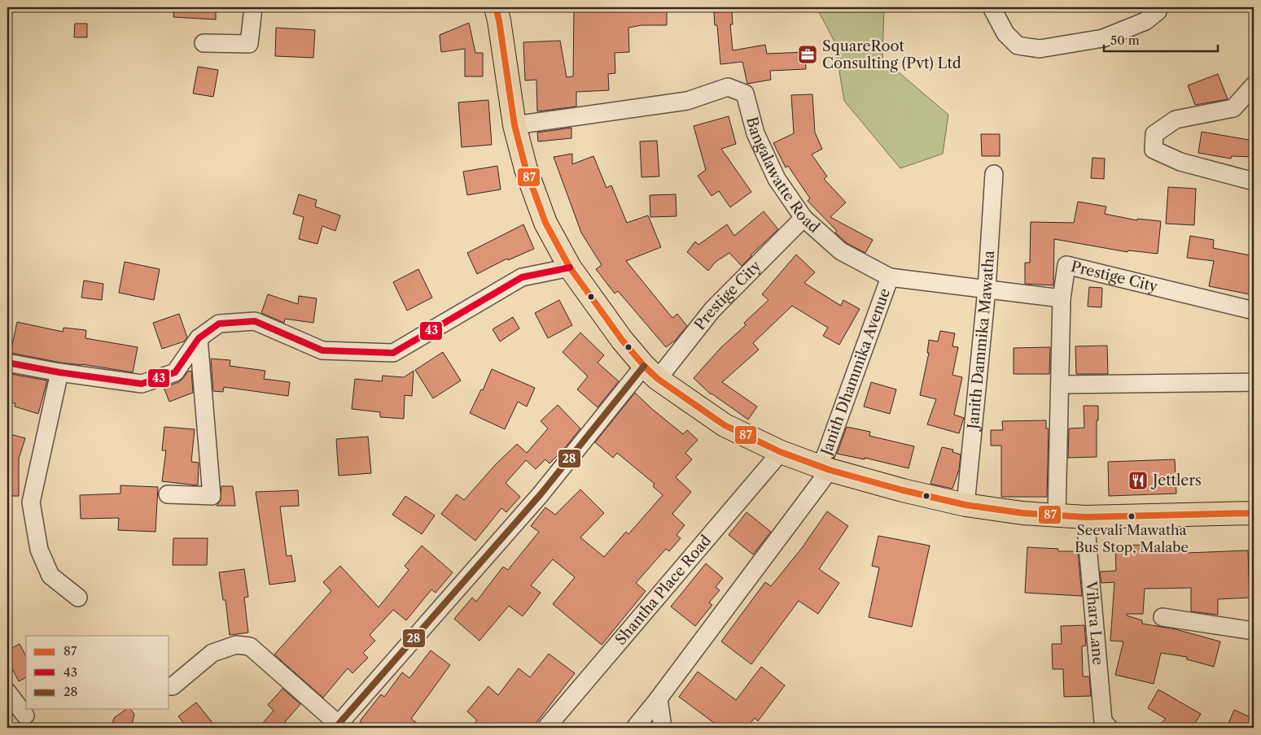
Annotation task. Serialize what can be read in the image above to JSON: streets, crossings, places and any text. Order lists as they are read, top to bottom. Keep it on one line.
{"streets":{"street":["Bangalawatte Road","Prestige City","Janith Dammika Mawatha","Janith Dhammika Avenue","Shantha Place Road","Vihara Lane"]},"crossings":[["Bangalawatte Road","Prestige City"],["Bangalawatte Road","Janith Dammika Mawatha"],["Bangalawatte Road","Janith Dhammika Avenue"]],"places":{"office":["SquareRoot Consulting (Pvt) Ltd"],"restaurant":["Jettlers"],"other":["Seevali Mawatha Bus Stop, Malabe"]},"lines":["transit line 87","transit line 43","transit line 28"],"legend":["87","43","28"],"scale_bar":"50 m"}
